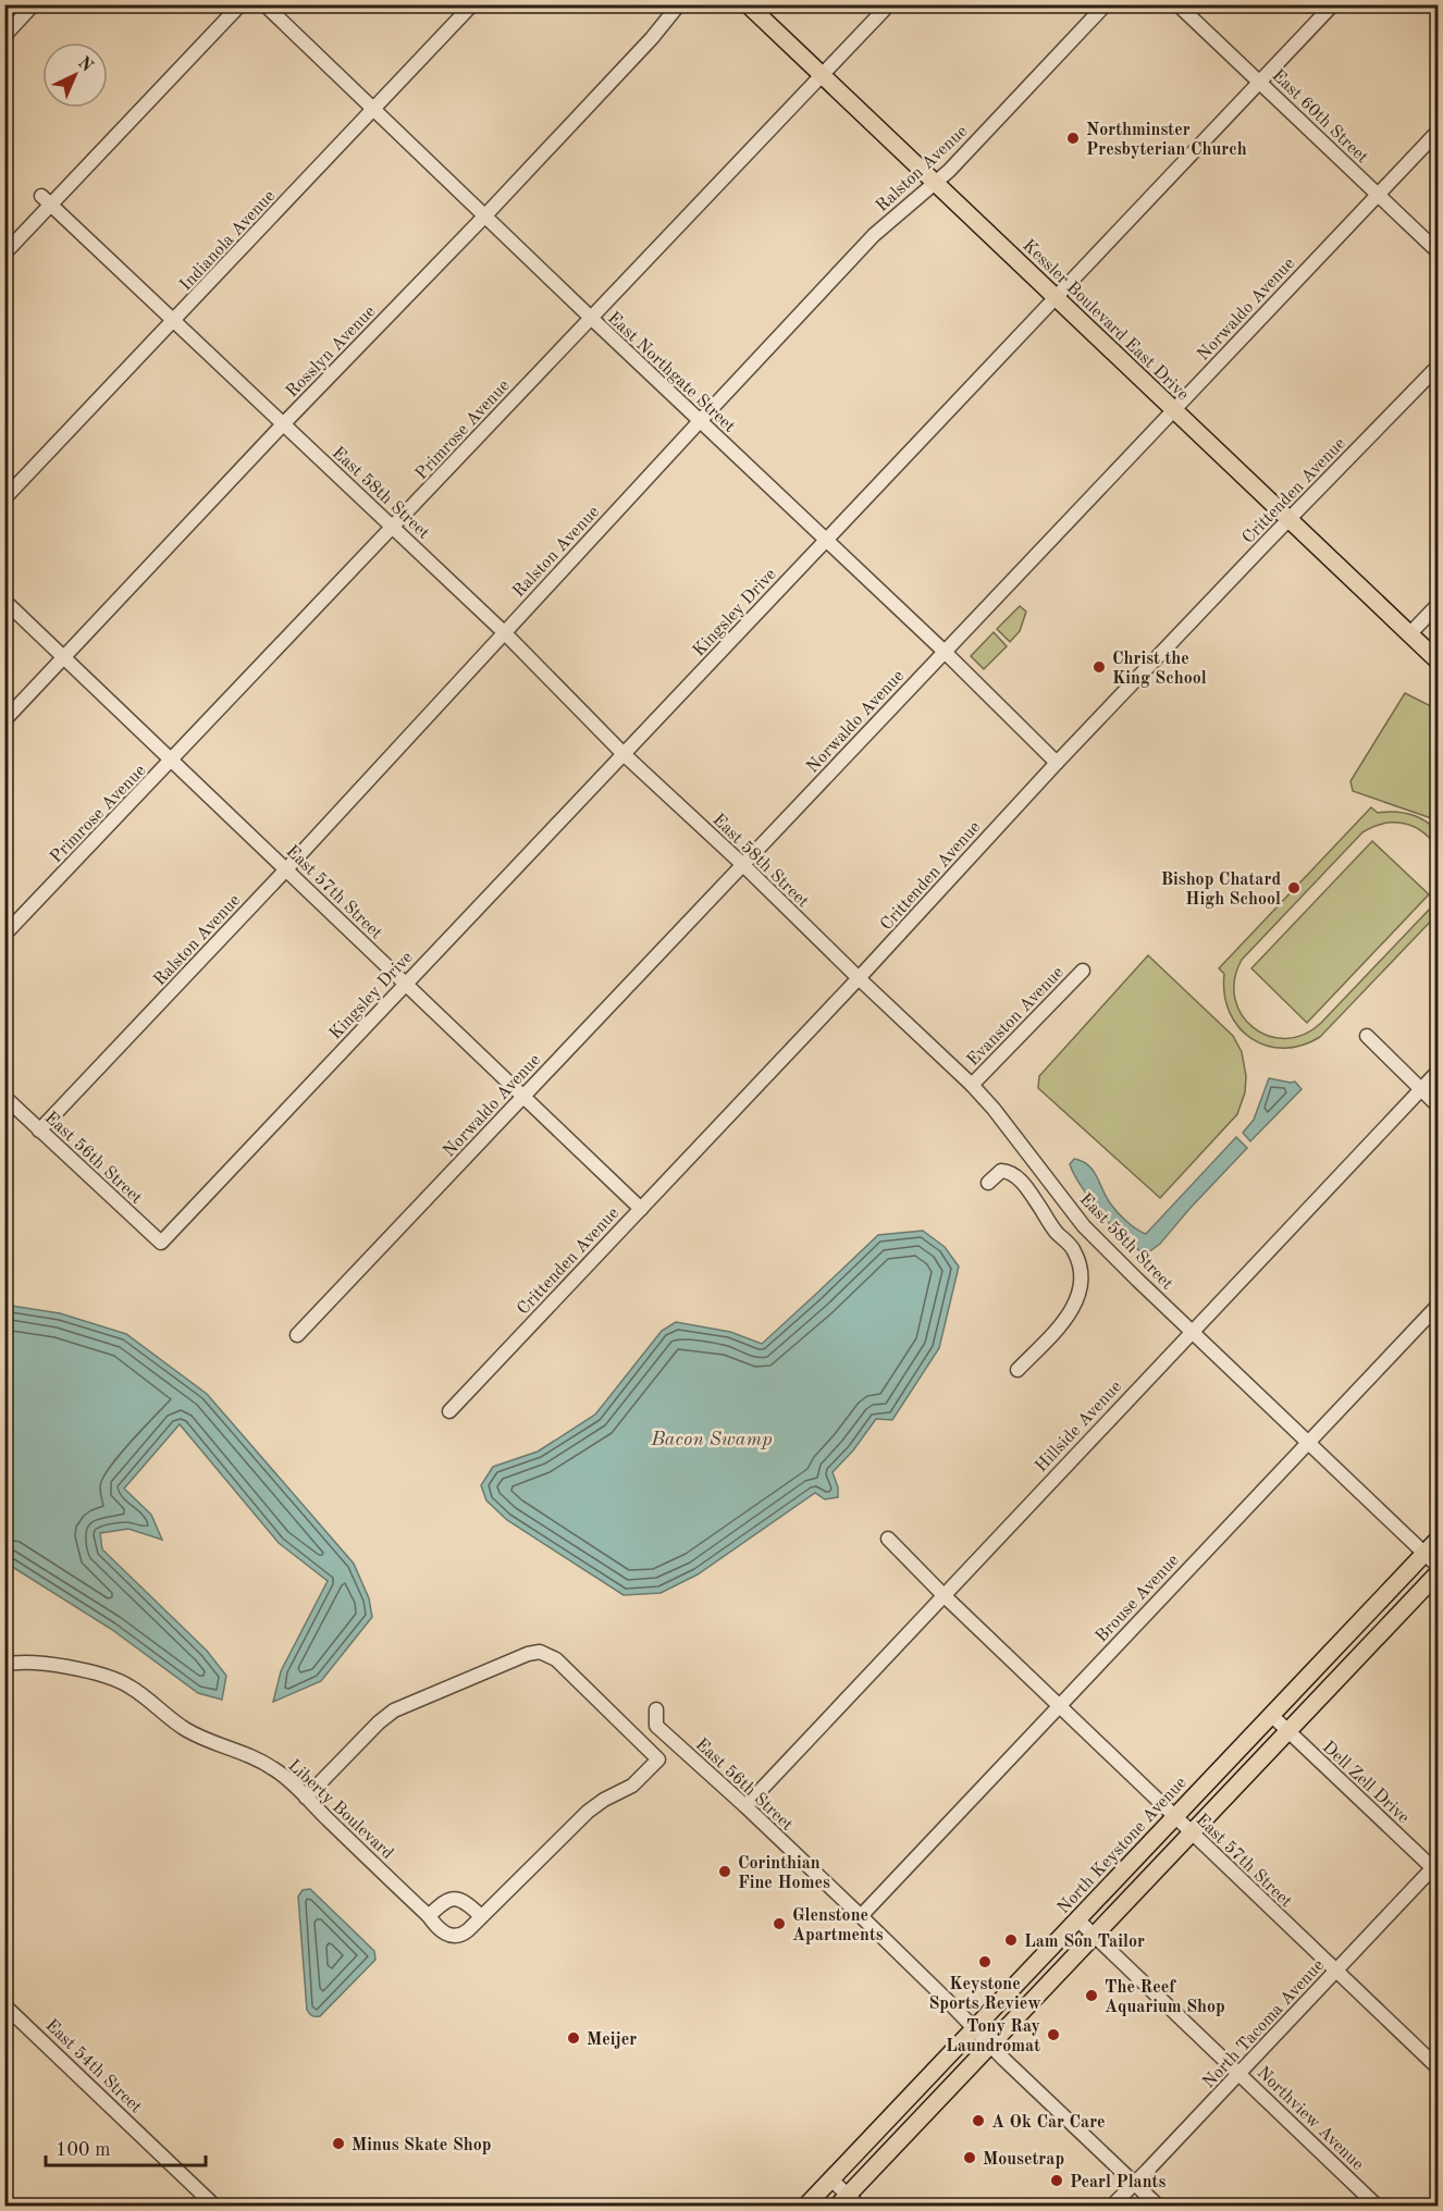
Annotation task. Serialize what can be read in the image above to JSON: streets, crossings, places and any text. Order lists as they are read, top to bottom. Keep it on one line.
{"streets":{"main road":["Kessler Boulevard East Drive","North Keystone Avenue"],"street":["East 60th Street","Ralston Avenue","Indianola Avenue","Norwaldo Avenue","Rosslyn Avenue","East Northgate Street","Primrose Avenue","Crittenden Avenue","East 58th Street","Kingsley Drive","East 57th Street","Evanston Avenue","East 56th Street","Hillside Avenue","Brouse Avenue","Dell Zell Drive","Liberty Boulevard","North Tacoma Avenue","East 54th Street","Northview Avenue"]},"crossings":[["East 60th Street","Norwaldo Avenue"],["East 60th Street","Kingsley Drive"],["Ralston Avenue","Kessler Boulevard East Drive"],["Ralston Avenue","East Northgate Street"],["Ralston Avenue","East 58th Street"],["Ralston Avenue","East 57th Street"],["Ralston Avenue","East 56th Street"],["Indianola Avenue","East Northgate Street"],["Indianola Avenue","East 58th Street"],["Norwaldo Avenue","Kessler Boulevard East Drive"],["Norwaldo Avenue","East Northgate Street"],["Norwaldo Avenue","East 58th Street"],["Norwaldo Avenue","East 57th Street"],["Kessler Boulevard East Drive","Primrose Avenue"],["Kessler Boulevard East Drive","Crittenden Avenue"],["Kessler Boulevard East Drive","Kingsley Drive"],["Rosslyn Avenue","East Northgate Street"],["Rosslyn Avenue","East 58th Street"],["Rosslyn Avenue","East 57th Street"],["East Northgate Street","Primrose Avenue"],["East Northgate Street","Crittenden Avenue"],["East Northgate Street","Kingsley Drive"],["Primrose Avenue","East 58th Street"],["Primrose Avenue","East 57th Street"],["Crittenden Avenue","East 58th Street"],["Crittenden Avenue","East 57th Street"],["East 58th Street","Kingsley Drive"],["East 58th Street","Evanston Avenue"],["East 58th Street","Hillside Avenue"],["East 58th Street","Brouse Avenue"],["East 58th Street","North Keystone Avenue"],["Kingsley Drive","East 57th Street"],["Kingsley Drive","East 56th Street"],["East 57th Street","Hillside Avenue"],["East 57th Street","Brouse Avenue"],["East 57th Street","North Keystone Avenue"],["East 57th Street","North Tacoma Avenue"],["East 56th Street","Hillside Avenue"],["East 56th Street","Brouse Avenue"],["East 56th Street","North Keystone Avenue"],["East 56th Street","North Tacoma Avenue"],["Dell Zell Drive","North Keystone Avenue"],["Dell Zell Drive","North Tacoma Avenue"],["North Keystone Avenue","Northview Avenue"],["North Tacoma Avenue","Northview Avenue"]],"water":["Bacon Swamp"],"places":["Northminster Presbyterian Church","Christ the King School","Bishop Chatard High School","Corinthian Fine Homes","Glenstone Apartments","Lam Son Tailor","Keystone Sports Review","The Reef Aquarium Shop","Tony Ray Laundromat","Meijer","A Ok Car Care","Minus Skate Shop","Mousetrap","Pearl Plants"],"scale_bar":"100 m","north":"top right"}
